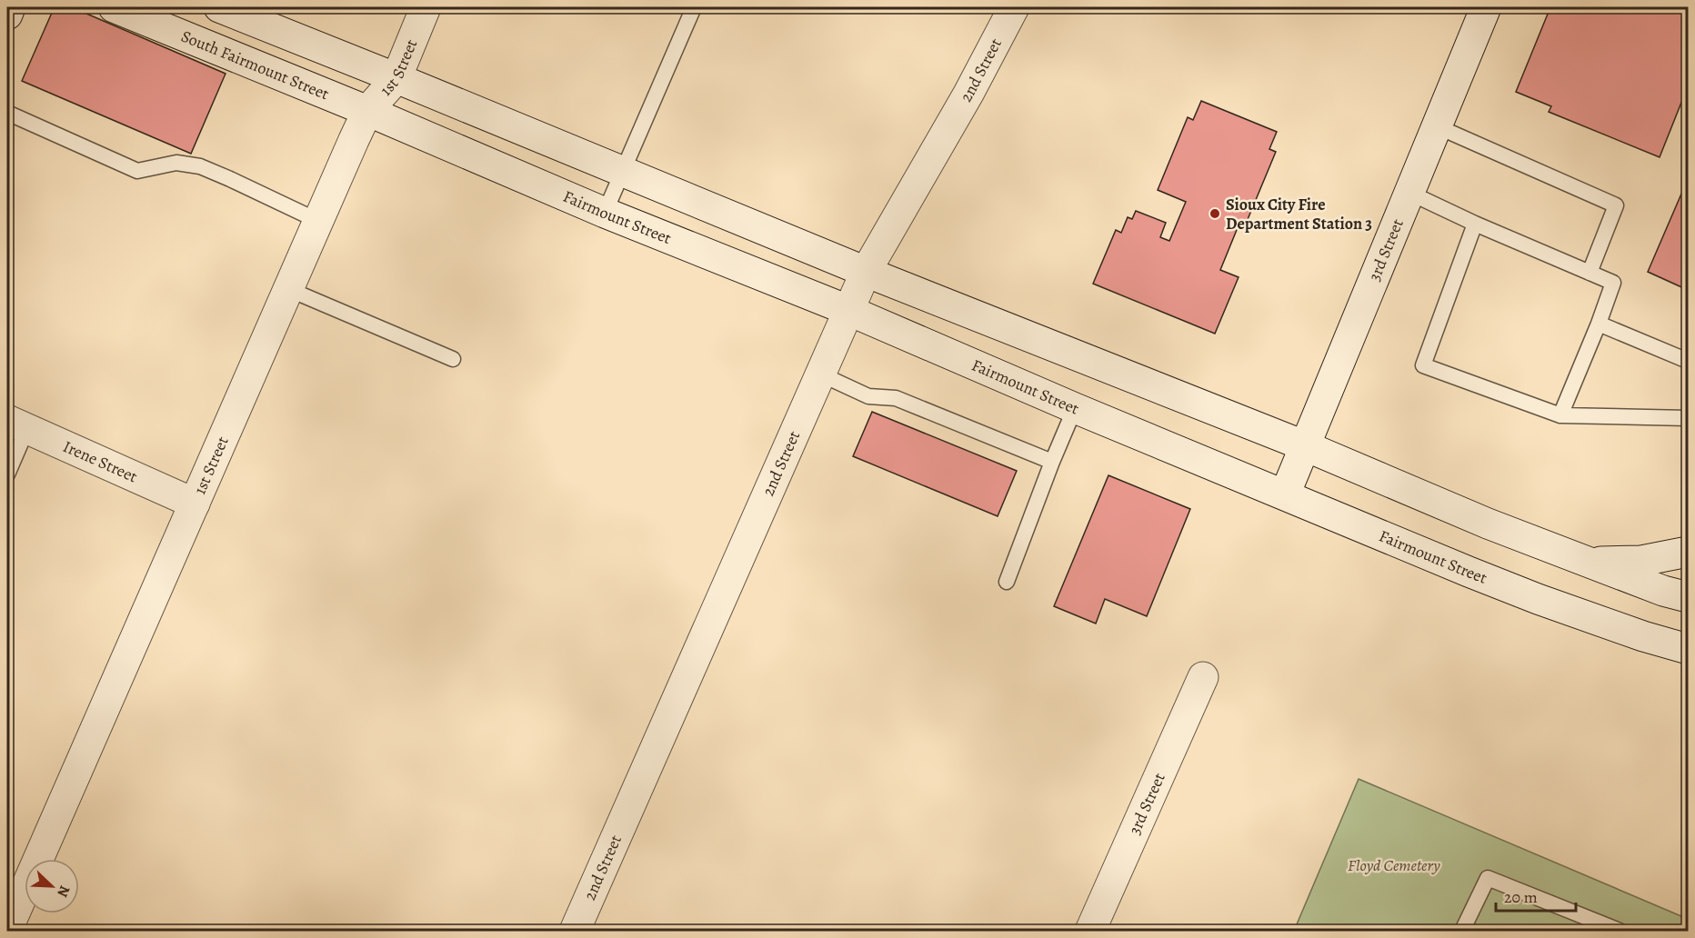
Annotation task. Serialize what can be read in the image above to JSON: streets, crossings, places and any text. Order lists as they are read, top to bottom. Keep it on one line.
{"streets":{"main road":["South Fairmount Street","1st Street","2nd Street","Fairmount Street","3rd Street","Irene Street"]},"crossings":[["South Fairmount Street","1st Street"],["South Fairmount Street","Fairmount Street"],["1st Street","Fairmount Street"],["1st Street","Irene Street"],["2nd Street","Fairmount Street"],["Fairmount Street","3rd Street"]],"parks":["Floyd Cemetery"],"places":["Sioux City Fire Department Station 3"],"scale_bar":"20 m","north":"bottom right"}
